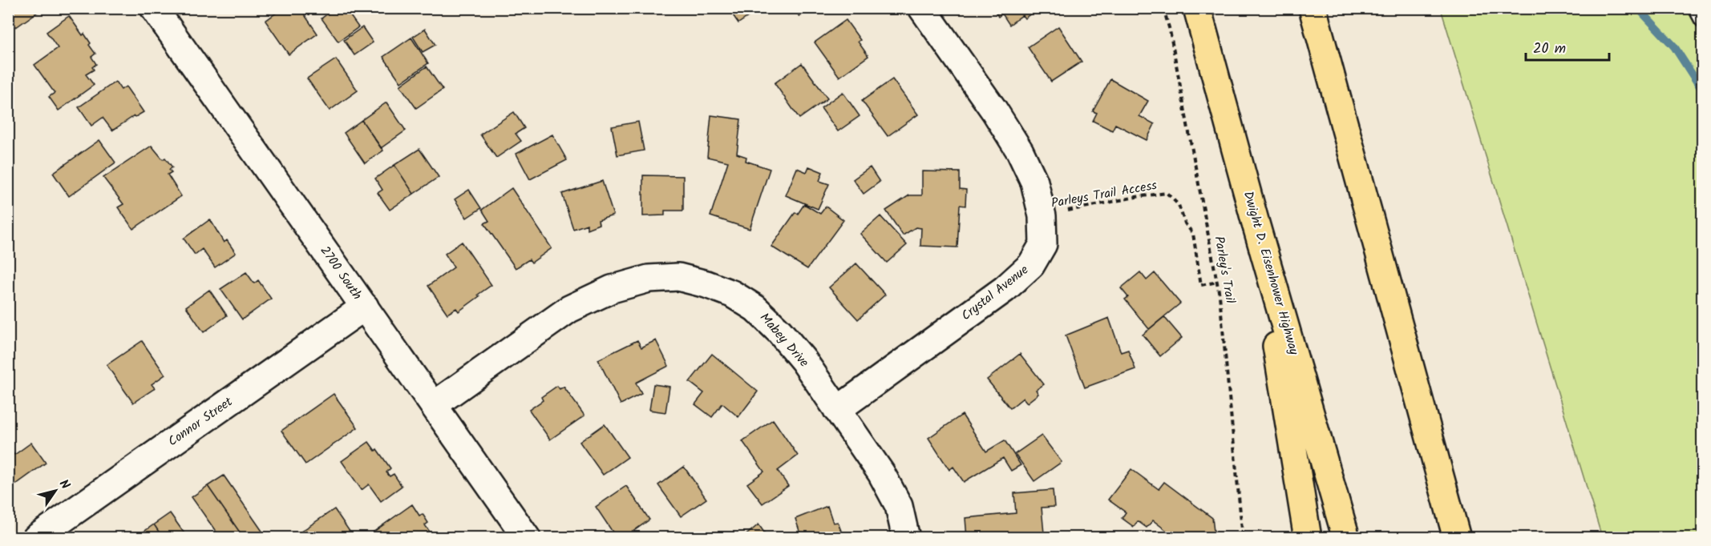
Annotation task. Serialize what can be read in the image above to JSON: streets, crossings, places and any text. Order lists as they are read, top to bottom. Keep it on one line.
{"streets":{"highway":["Dwight D. Eisenhower Highway"],"street":["2700 South","Crystal Avenue","Mabey Drive","Connor Street"],"path":["Parleys Trail Access","Parley's Trail"]},"crossings":[["Parleys Trail Access","Parley's Trail"],["Parleys Trail Access","Crystal Avenue"],["2700 South","Mabey Drive"],["2700 South","Connor Street"],["Crystal Avenue","Mabey Drive"]],"scale_bar":"20 m","north":"top right"}
